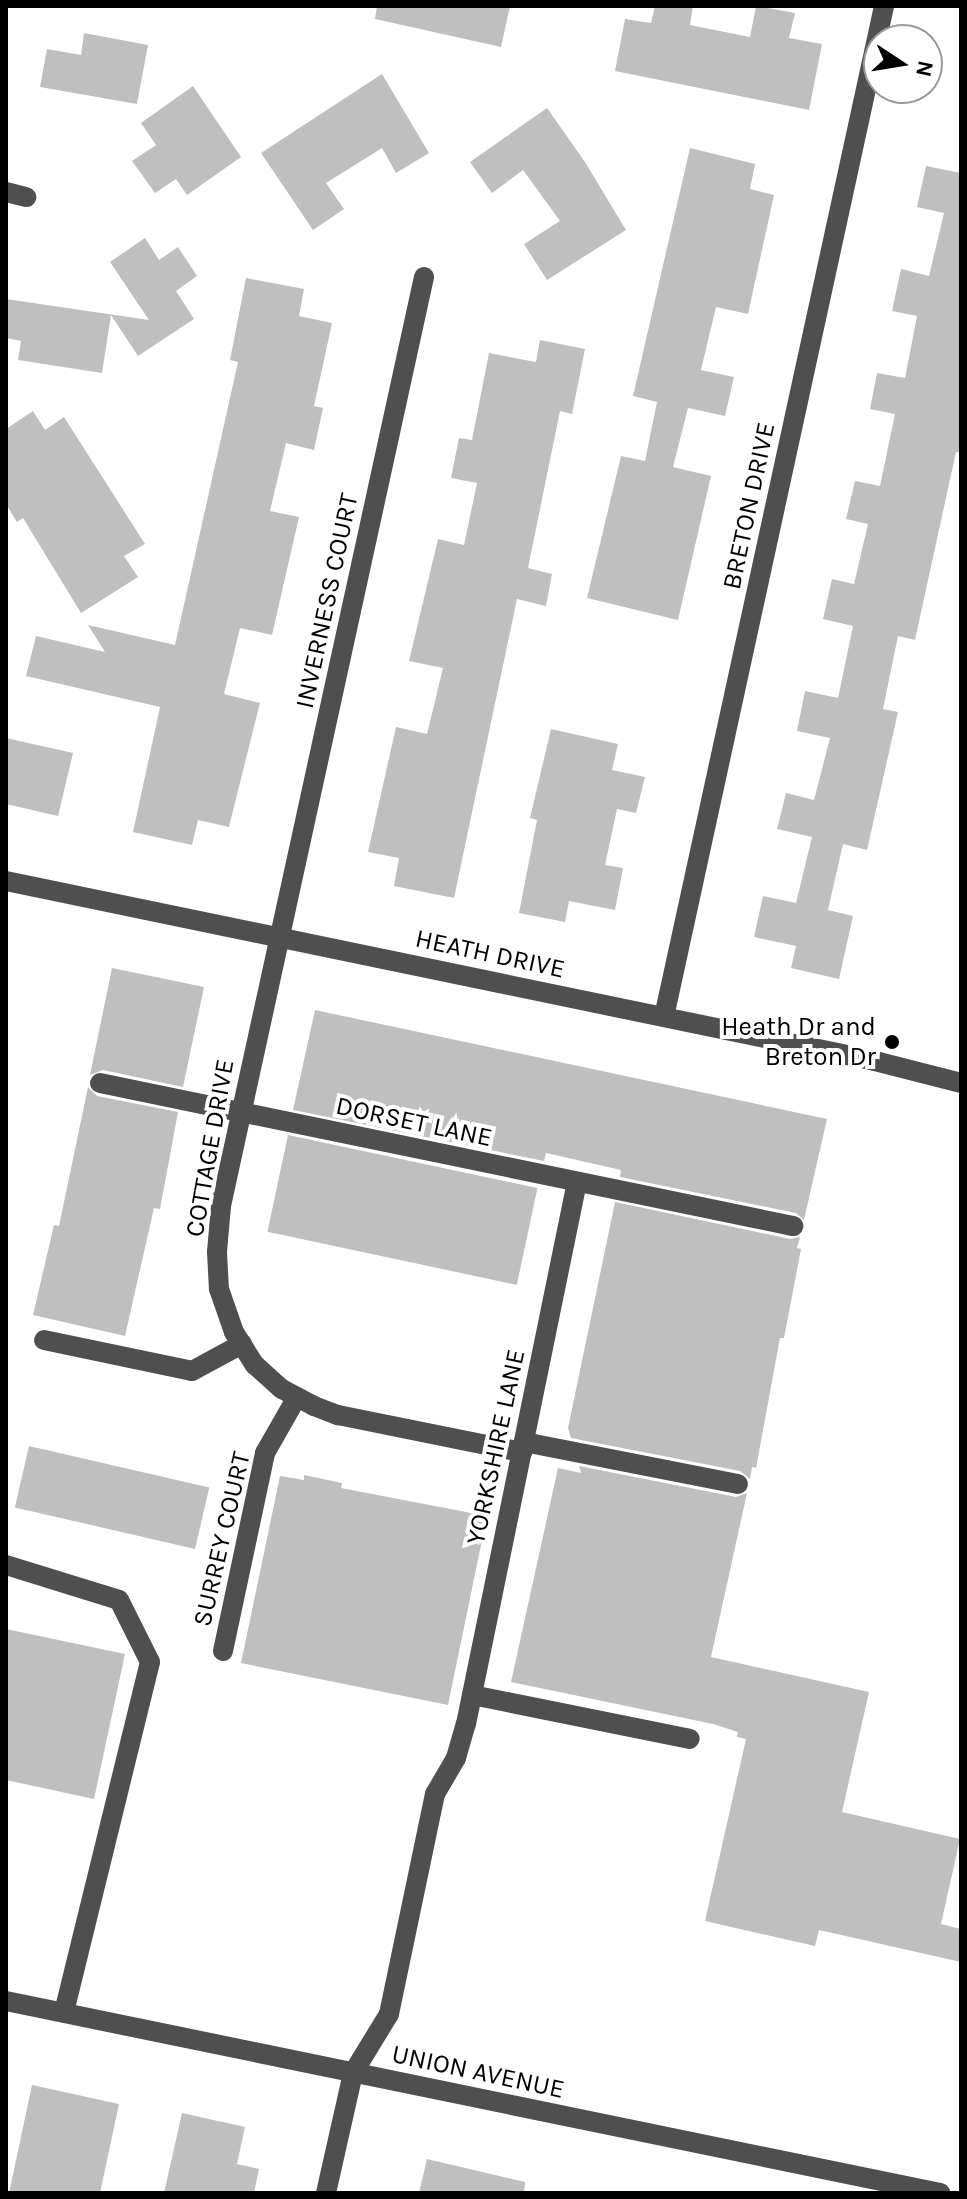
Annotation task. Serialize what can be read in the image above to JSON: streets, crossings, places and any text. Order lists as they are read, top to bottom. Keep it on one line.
{"streets":{"street":["BRETON DRIVE","INVERNESS COURT","HEATH DRIVE","DORSET LANE","COTTAGE DRIVE","YORKSHIRE LANE","SURREY COURT","UNION AVENUE"]},"crossings":[["BRETON DRIVE","HEATH DRIVE"],["INVERNESS COURT","HEATH DRIVE"],["INVERNESS COURT","COTTAGE DRIVE"],["HEATH DRIVE","COTTAGE DRIVE"],["DORSET LANE","COTTAGE DRIVE"],["DORSET LANE","YORKSHIRE LANE"],["COTTAGE DRIVE","YORKSHIRE LANE"],["COTTAGE DRIVE","SURREY COURT"],["YORKSHIRE LANE","UNION AVENUE"]],"places":["Heath Dr and Breton Dr"],"north":"right"}
